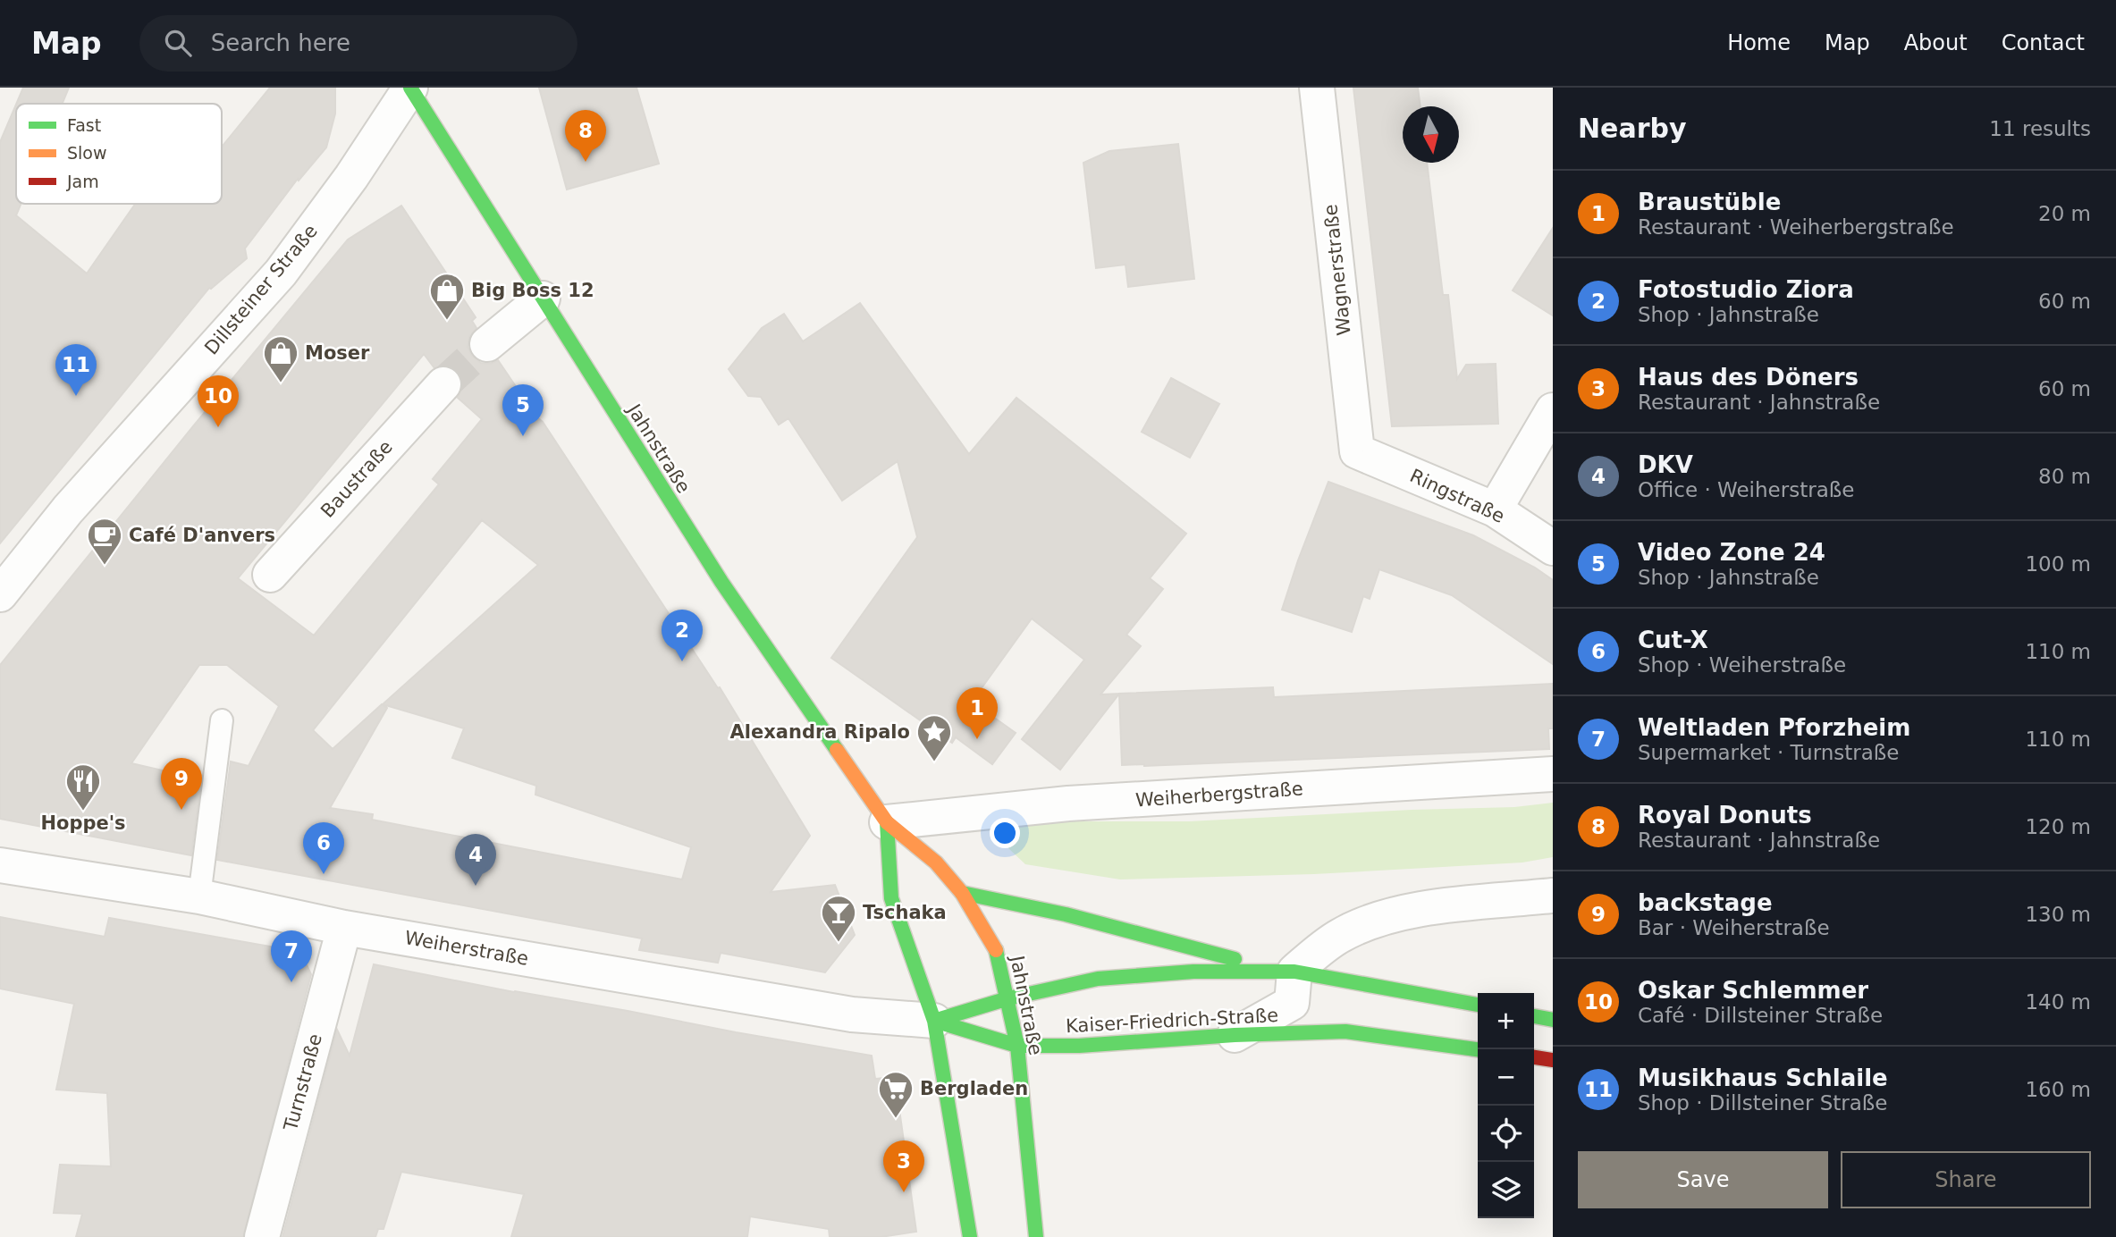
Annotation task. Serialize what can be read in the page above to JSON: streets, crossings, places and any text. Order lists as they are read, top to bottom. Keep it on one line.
{"streets":{"main road":["Jahnstraße","Kaiser-Friedrich-Straße"],"street":["Wagnerstraße","Dillsteiner Straße","Baustraße","Ringstraße","Weiherbergstraße","Weiherstraße","Turnstraße"]},"crossings":[["Wagnerstraße","Ringstraße"],["Dillsteiner Straße","Jahnstraße"],["Jahnstraße","Weiherbergstraße"],["Jahnstraße","Kaiser-Friedrich-Straße"],["Weiherstraße","Kaiser-Friedrich-Straße"],["Weiherstraße","Turnstraße"]],"places":{"shop":["Big Boss 12","Moser"],"cafe":["Café D'anvers"],"place":["Alexandra Ripalo"],"restaurant":["Hoppe's"],"bar":["Tschaka"],"supermarket":["Bergladen"]},"legend":["Fast","Slow","Jam"],"north":"bottom","page":{"header":"Map","search":"Search here","nav":["Home","Map","About","Contact"],"heading":["Nearby","11 results"],"pins":["8","11","10","5","2","1","9","6","4","7","3"],"list":[{"mark":"1","name":"Braustüble","note":"Restaurant · Weiherbergstraße","value":"20 m"},{"mark":"2","name":"Fotostudio Ziora","note":"Shop · Jahnstraße","value":"60 m"},{"mark":"3","name":"Haus des Döners","note":"Restaurant · Jahnstraße","value":"60 m"},{"mark":"4","name":"DKV","note":"Office · Weiherstraße","value":"80 m"},{"mark":"5","name":"Video Zone 24","note":"Shop · Jahnstraße","value":"100 m"},{"mark":"6","name":"Cut-X","note":"Shop · Weiherstraße","value":"110 m"},{"mark":"7","name":"Weltladen Pforzheim","note":"Supermarket · Turnstraße","value":"110 m"},{"mark":"8","name":"Royal Donuts","note":"Restaurant · Jahnstraße","value":"120 m"},{"mark":"9","name":"backstage","note":"Bar · Weiherstraße","value":"130 m"},{"mark":"10","name":"Oskar Schlemmer","note":"Café · Dillsteiner Straße","value":"140 m"},{"mark":"11","name":"Musikhaus Schlaile","note":"Shop · Dillsteiner Straße","value":"160 m"}],"map_buttons":["+","−"],"buttons":["Save","Share"]}}
